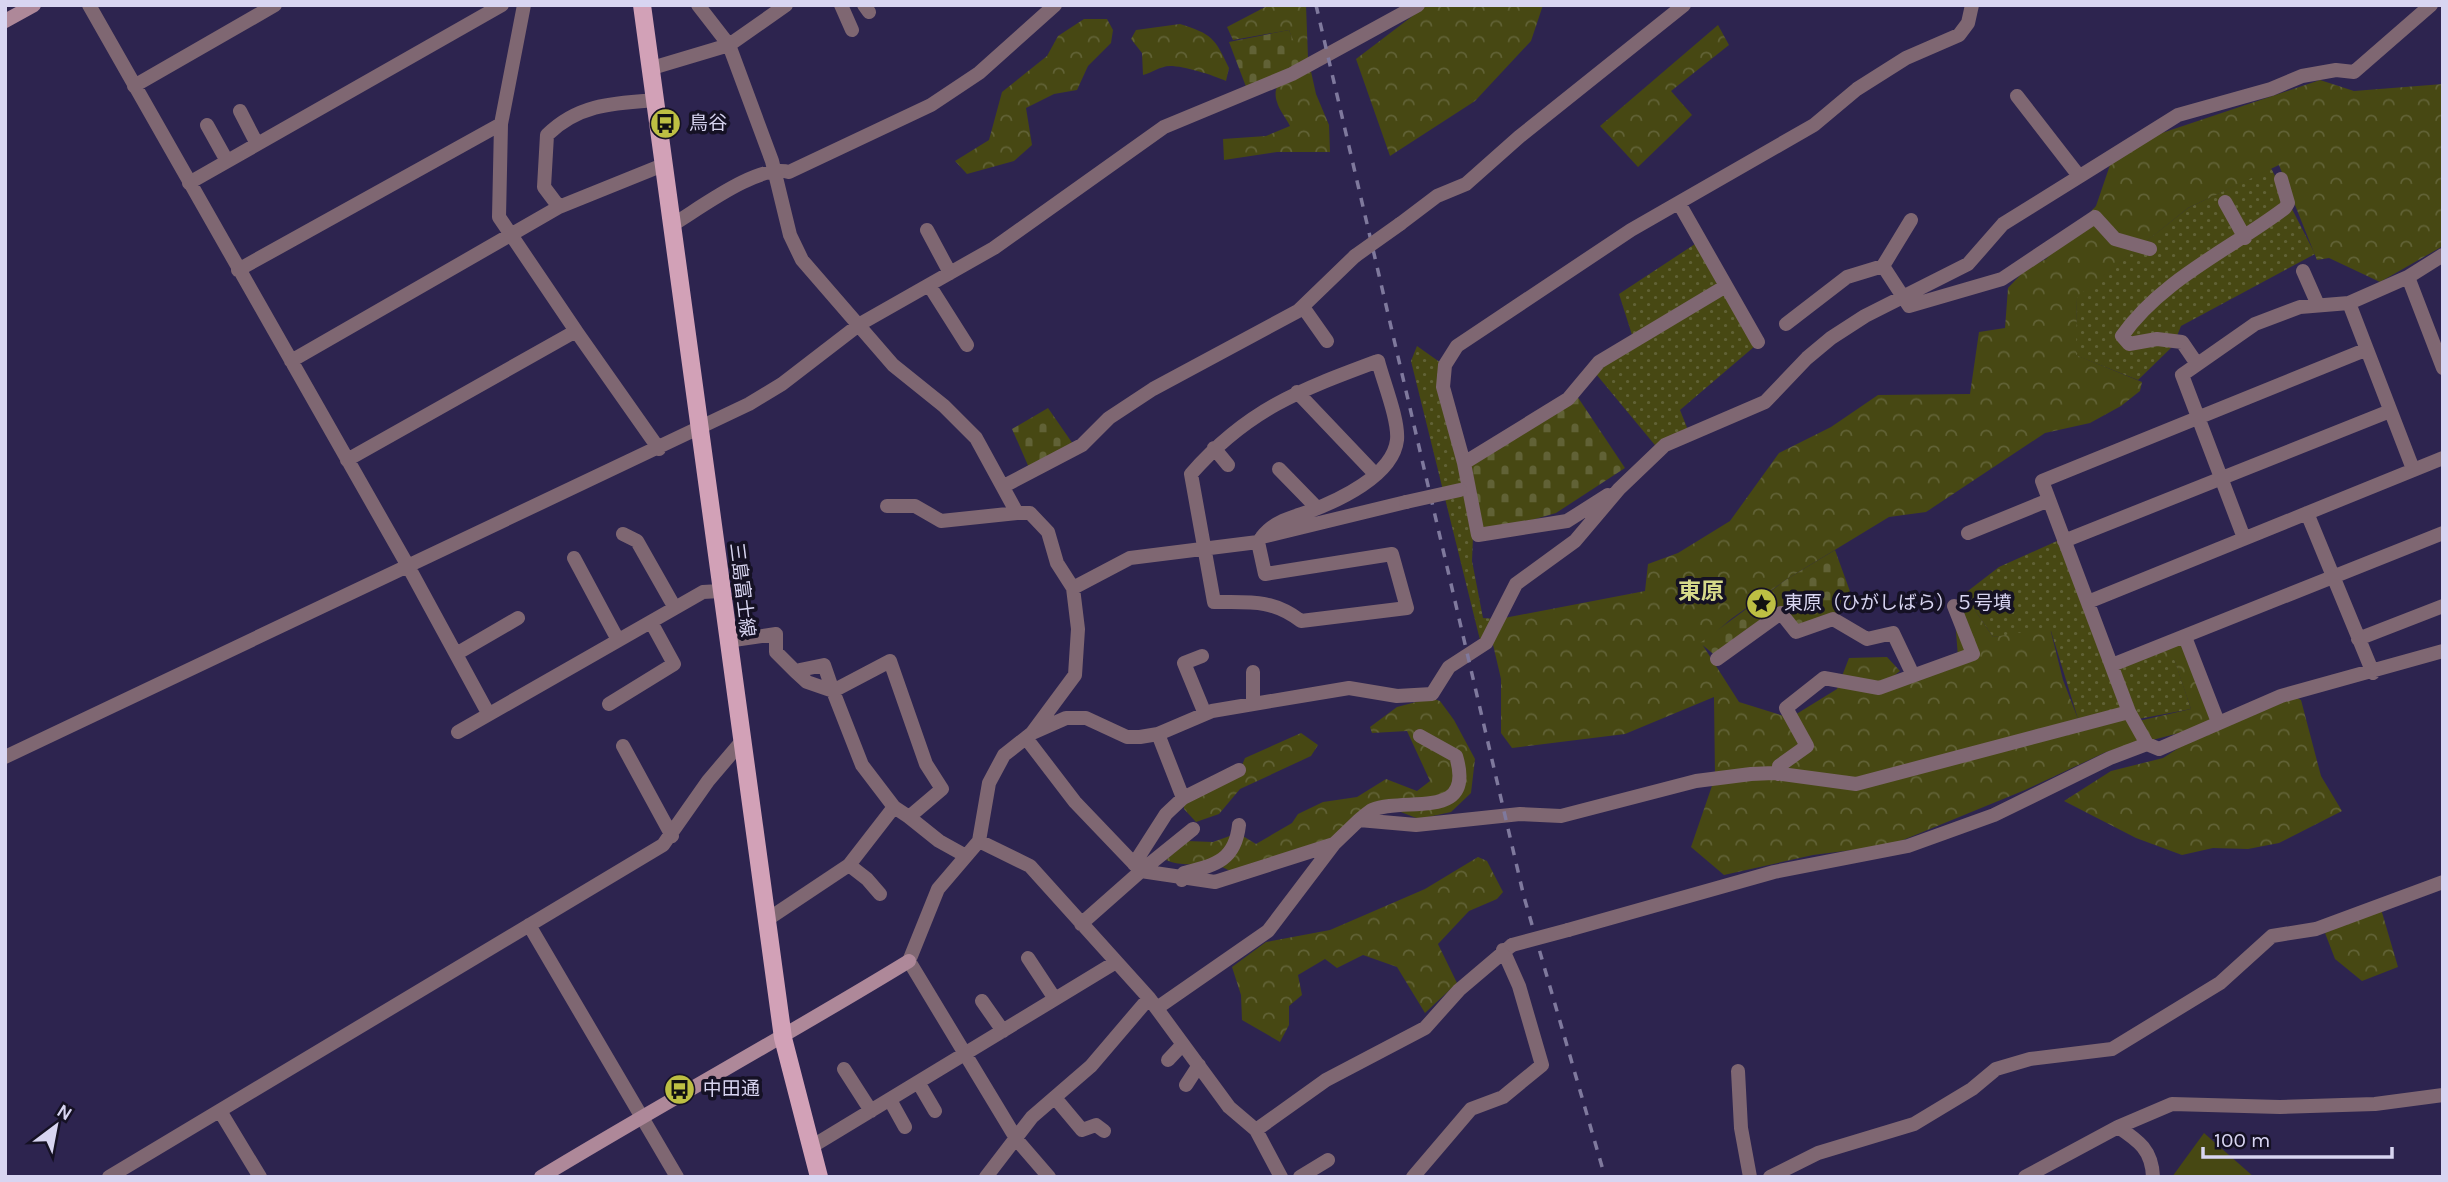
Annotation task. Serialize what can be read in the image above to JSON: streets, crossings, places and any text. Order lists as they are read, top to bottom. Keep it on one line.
{"streets":{"main road":["三島富士線"]},"districts":["東原"],"places":{"bus stop":["鳥谷","中田通"],"place":["東原（ひがしばら）５号墳"]},"scale_bar":"100 m","north":"top right"}
